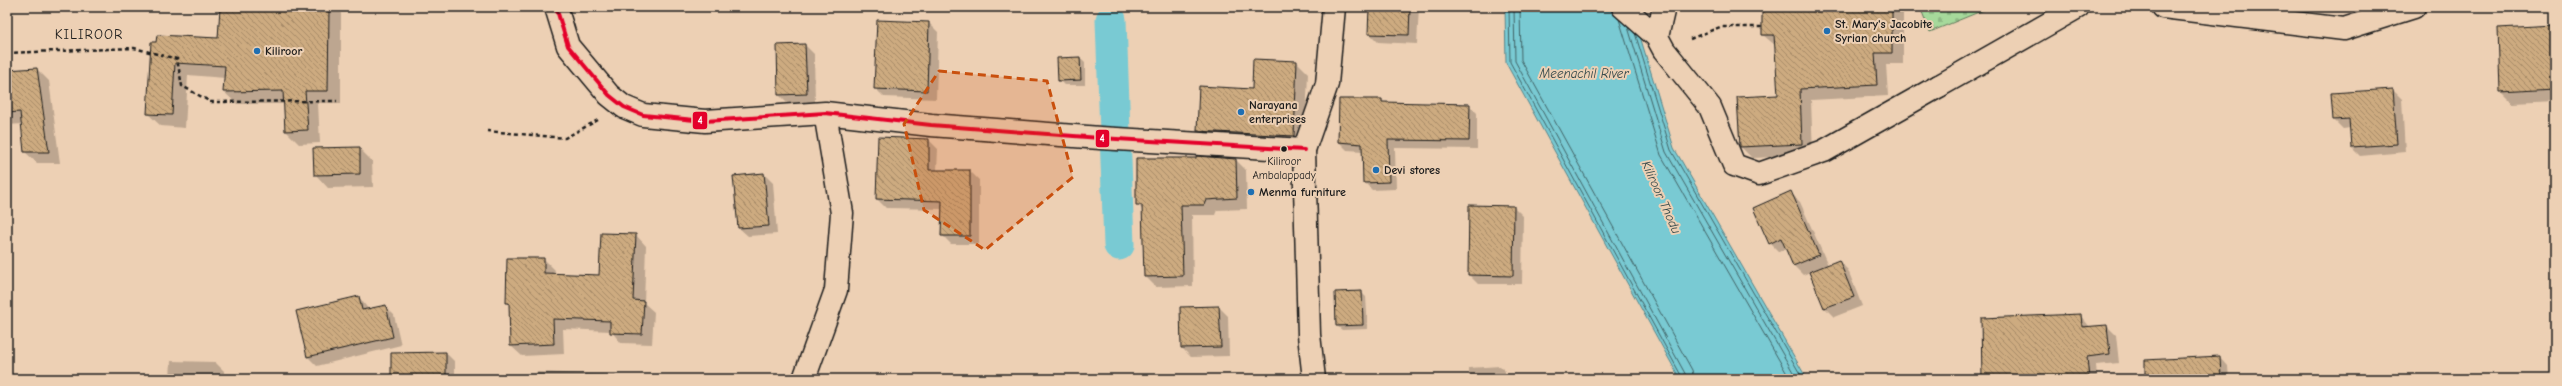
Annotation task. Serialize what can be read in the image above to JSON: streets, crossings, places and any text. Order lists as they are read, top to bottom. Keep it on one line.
{"districts":["KILIROOR"],"water":["Meenachil River","Kiliroor Thodu"],"places":["St. Mary's Jacobite Syrian church","Kiliroor","Narayana enterprises","Kiliroor Ambalappady","Devi stores","Menma furniture"],"lines":["transit line 4"]}
